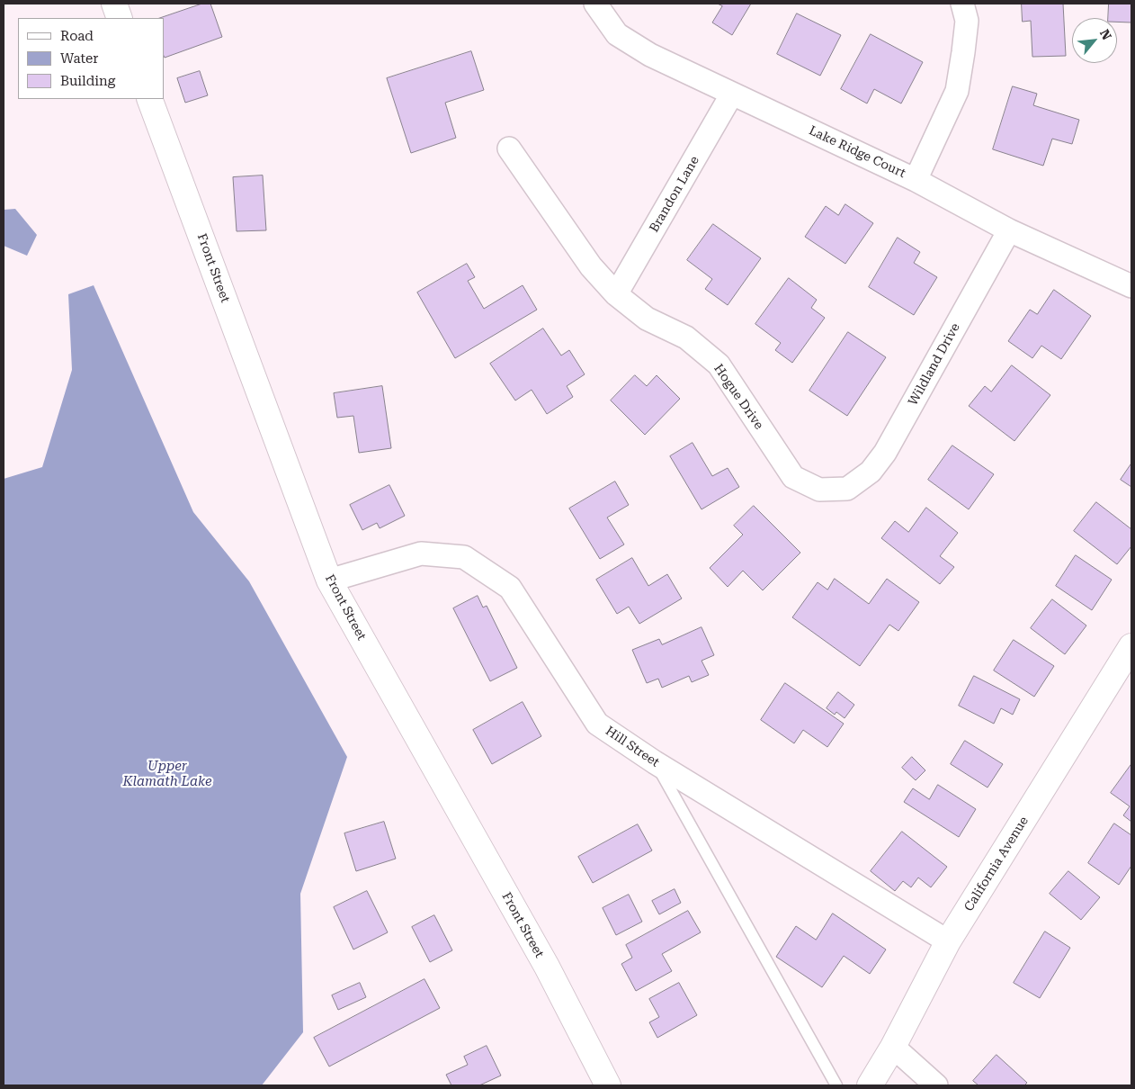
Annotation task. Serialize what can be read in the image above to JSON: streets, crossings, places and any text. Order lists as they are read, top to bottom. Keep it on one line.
{"streets":{"street":["Lake Ridge Court","Brandon Lane","Front Street","Wildland Drive","Hogue Drive","Hill Street","California Avenue"]},"crossings":[["Lake Ridge Court","Brandon Lane"],["Lake Ridge Court","Wildland Drive"],["Brandon Lane","Hogue Drive"],["Front Street","Hill Street"],["Wildland Drive","Hogue Drive"],["Hill Street","California Avenue"]],"water":["Upper Klamath Lake"],"legend":["Road","Water","Building"],"north":"top right"}
